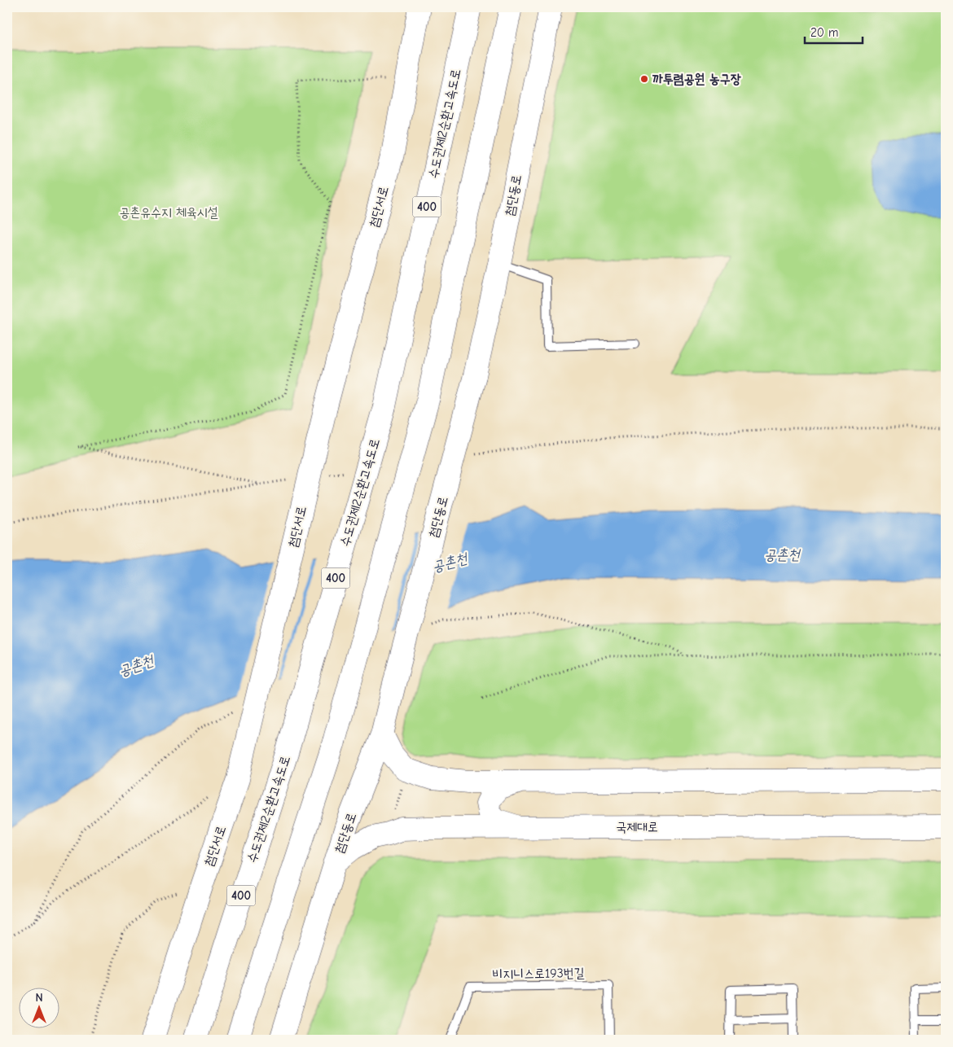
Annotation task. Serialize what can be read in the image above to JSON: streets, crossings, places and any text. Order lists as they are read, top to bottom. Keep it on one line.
{"streets":{"main road":["수도권제2순환고속도로","첨단동로","첨단서로","400","국제대로"],"lane":["비지니스로193번길"]},"crossings":[["첨단동로","국제대로"]],"water":["공촌천"],"parks":["공촌유수지 체육시설"],"places":["까투렴공원 농구장"],"scale_bar":"20 m","north":"top"}
